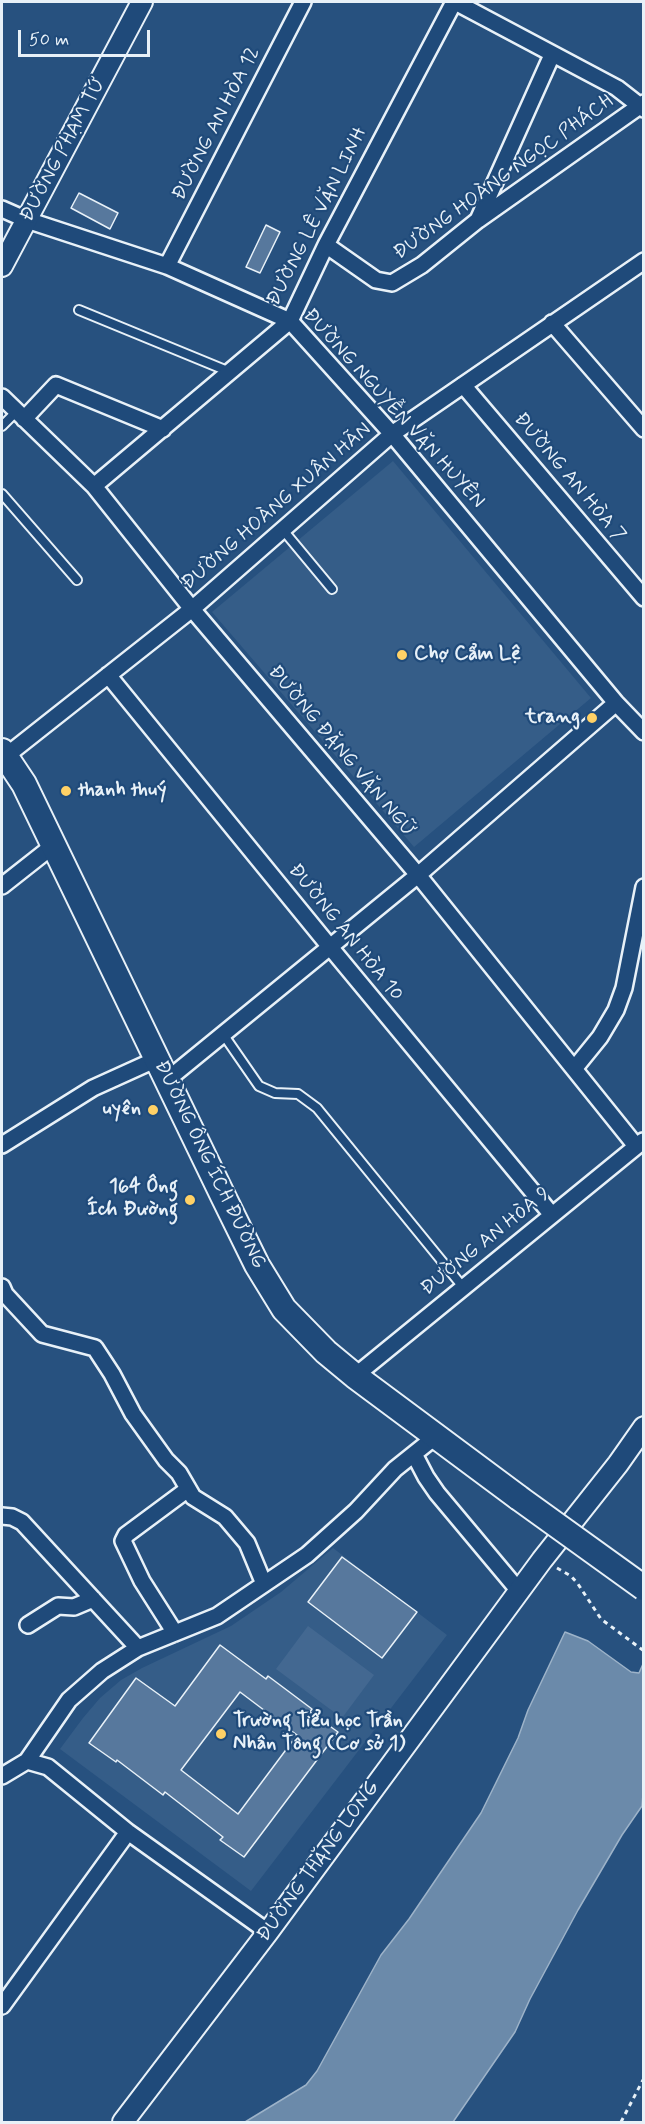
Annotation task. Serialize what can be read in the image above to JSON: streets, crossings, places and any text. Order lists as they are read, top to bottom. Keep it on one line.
{"streets":{"main road":["ĐƯỜNG ÔNG ÍCH ĐƯỜNG"],"street":["ĐƯỜNG AN HÒA 12","ĐƯỜNG PHẠM TỨ","ĐƯỜNG HOÀNG NGỌC PHÁCH","ĐƯỜNG LÊ VĂN LINH","ĐƯỜNG NGUYỄN VĂN HUYÊN","ĐƯỜNG AN HÒA 7","ĐƯỜNG HOÀNG XUÂN HÃN","ĐƯỜNG ĐẶNG VĂN NGỮ","ĐƯỜNG AN HÒA 10","ĐƯỜNG AN HÒA 9","ĐƯỜNG THĂNG LONG"]},"crossings":[["ĐƯỜNG AN HÒA 12","ĐƯỜNG NGUYỄN VĂN HUYÊN"],["ĐƯỜNG PHẠM TỨ","ĐƯỜNG NGUYỄN VĂN HUYÊN"],["ĐƯỜNG HOÀNG NGỌC PHÁCH","ĐƯỜNG LÊ VĂN LINH"],["ĐƯỜNG LÊ VĂN LINH","ĐƯỜNG NGUYỄN VĂN HUYÊN"],["ĐƯỜNG LÊ VĂN LINH","ĐƯỜNG ĐẶNG VĂN NGỮ"],["ĐƯỜNG NGUYỄN VĂN HUYÊN","ĐƯỜNG HOÀNG XUÂN HÃN"],["ĐƯỜNG AN HÒA 7","ĐƯỜNG HOÀNG XUÂN HÃN"],["ĐƯỜNG HOÀNG XUÂN HÃN","ĐƯỜNG ĐẶNG VĂN NGỮ"],["ĐƯỜNG HOÀNG XUÂN HÃN","ĐƯỜNG AN HÒA 10"],["ĐƯỜNG HOÀNG XUÂN HÃN","ĐƯỜNG ÔNG ÍCH ĐƯỜNG"],["ĐƯỜNG ĐẶNG VĂN NGỮ","ĐƯỜNG AN HÒA 9"],["ĐƯỜNG AN HÒA 10","ĐƯỜNG AN HÒA 9"],["ĐƯỜNG ÔNG ÍCH ĐƯỜNG","ĐƯỜNG AN HÒA 9"]],"places":["Chợ Cẩm Lệ","trang","thanh thuý","uyên","164 Ông Ích Đường","Trường Tiểu học Trần Nhân Tông (Cơ sở 1)"],"scale_bar":"50 m"}
